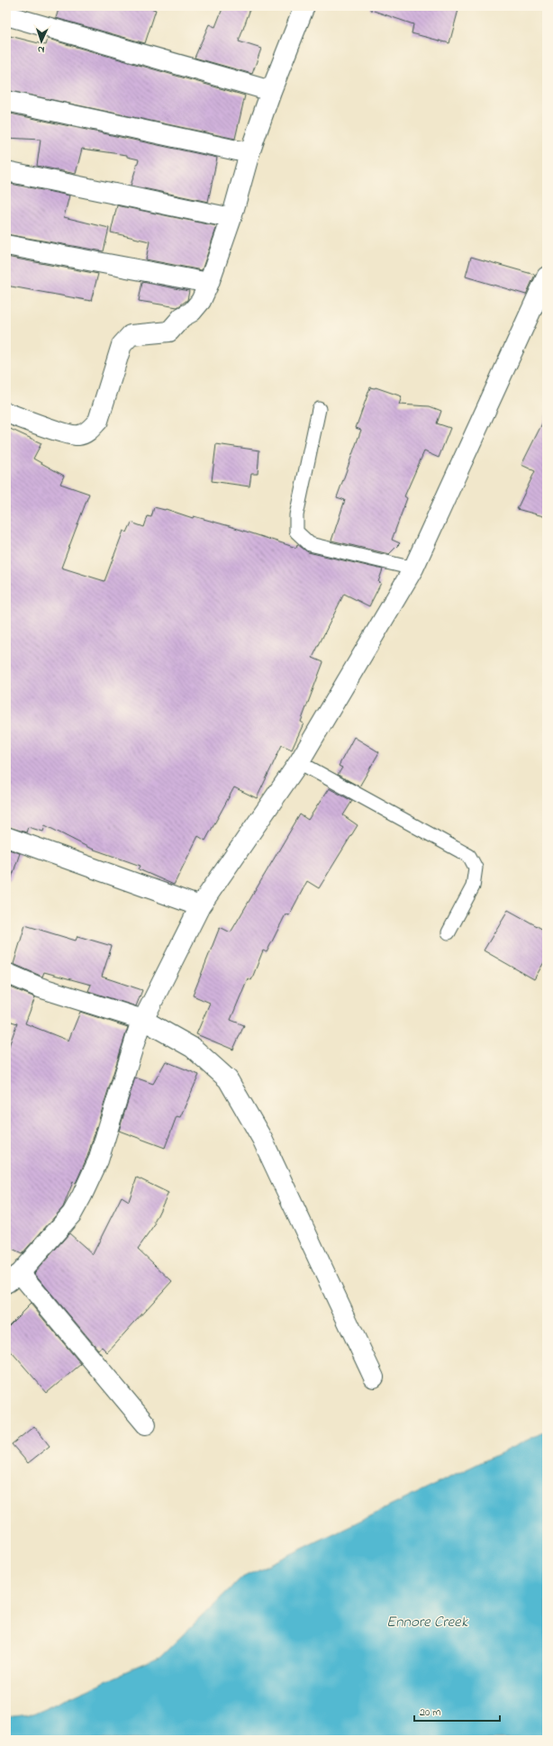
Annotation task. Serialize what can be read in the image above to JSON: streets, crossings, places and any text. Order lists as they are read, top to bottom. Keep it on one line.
{"water":["Ennore Creek"],"scale_bar":"20 m","north":"bottom"}
